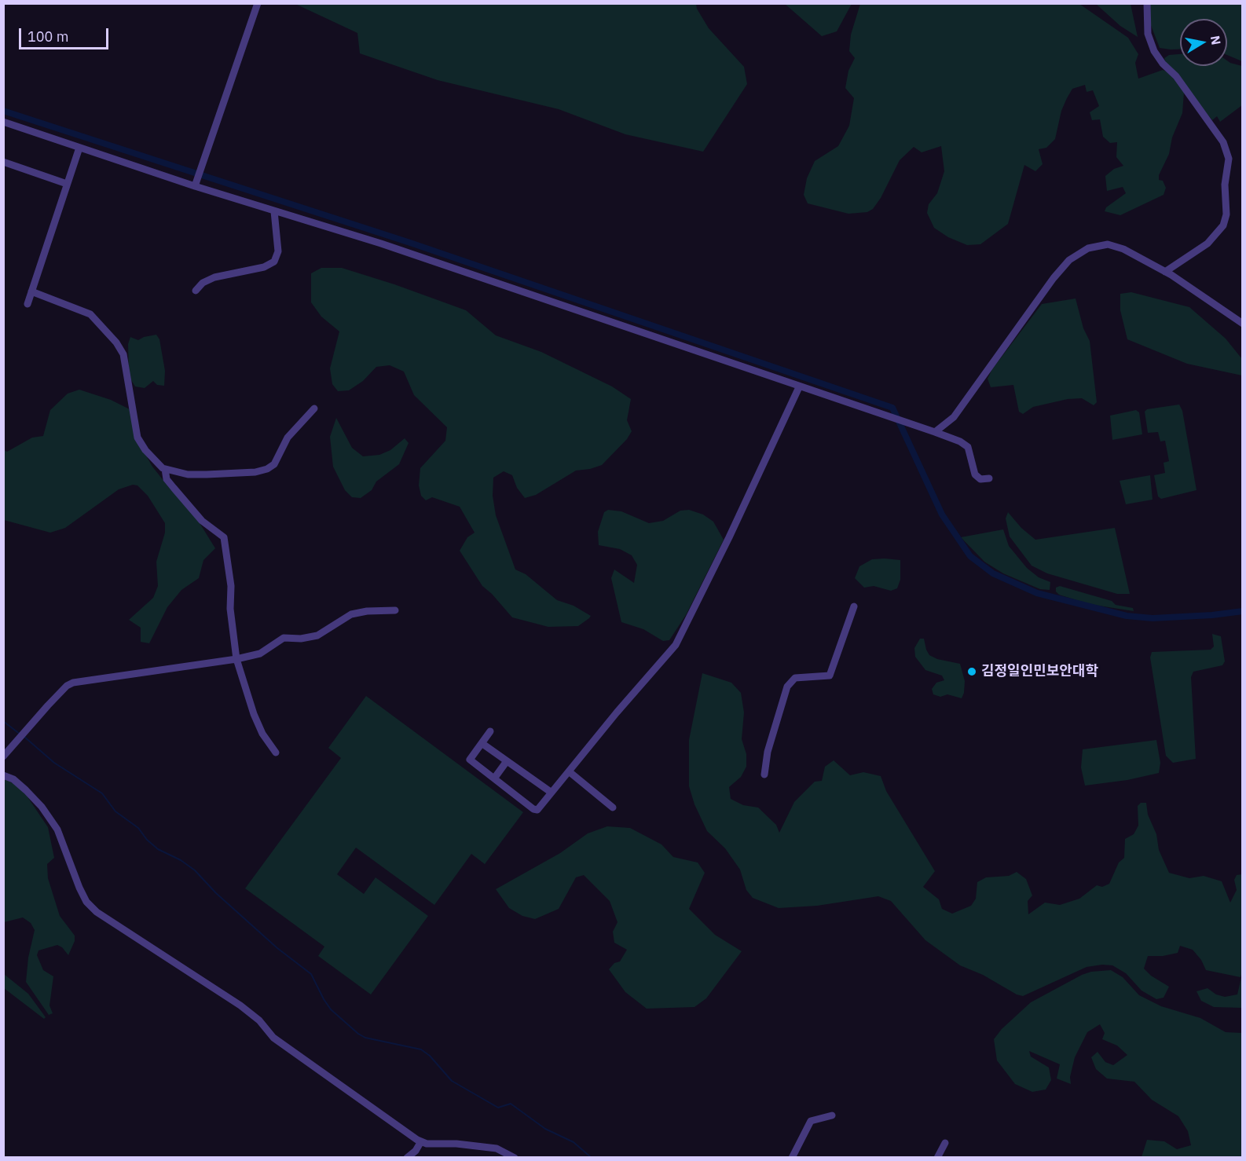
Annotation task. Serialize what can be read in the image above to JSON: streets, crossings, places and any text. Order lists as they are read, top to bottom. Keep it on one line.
{"places":["김정일인민보안대학"],"scale_bar":"100 m","north":"right"}
